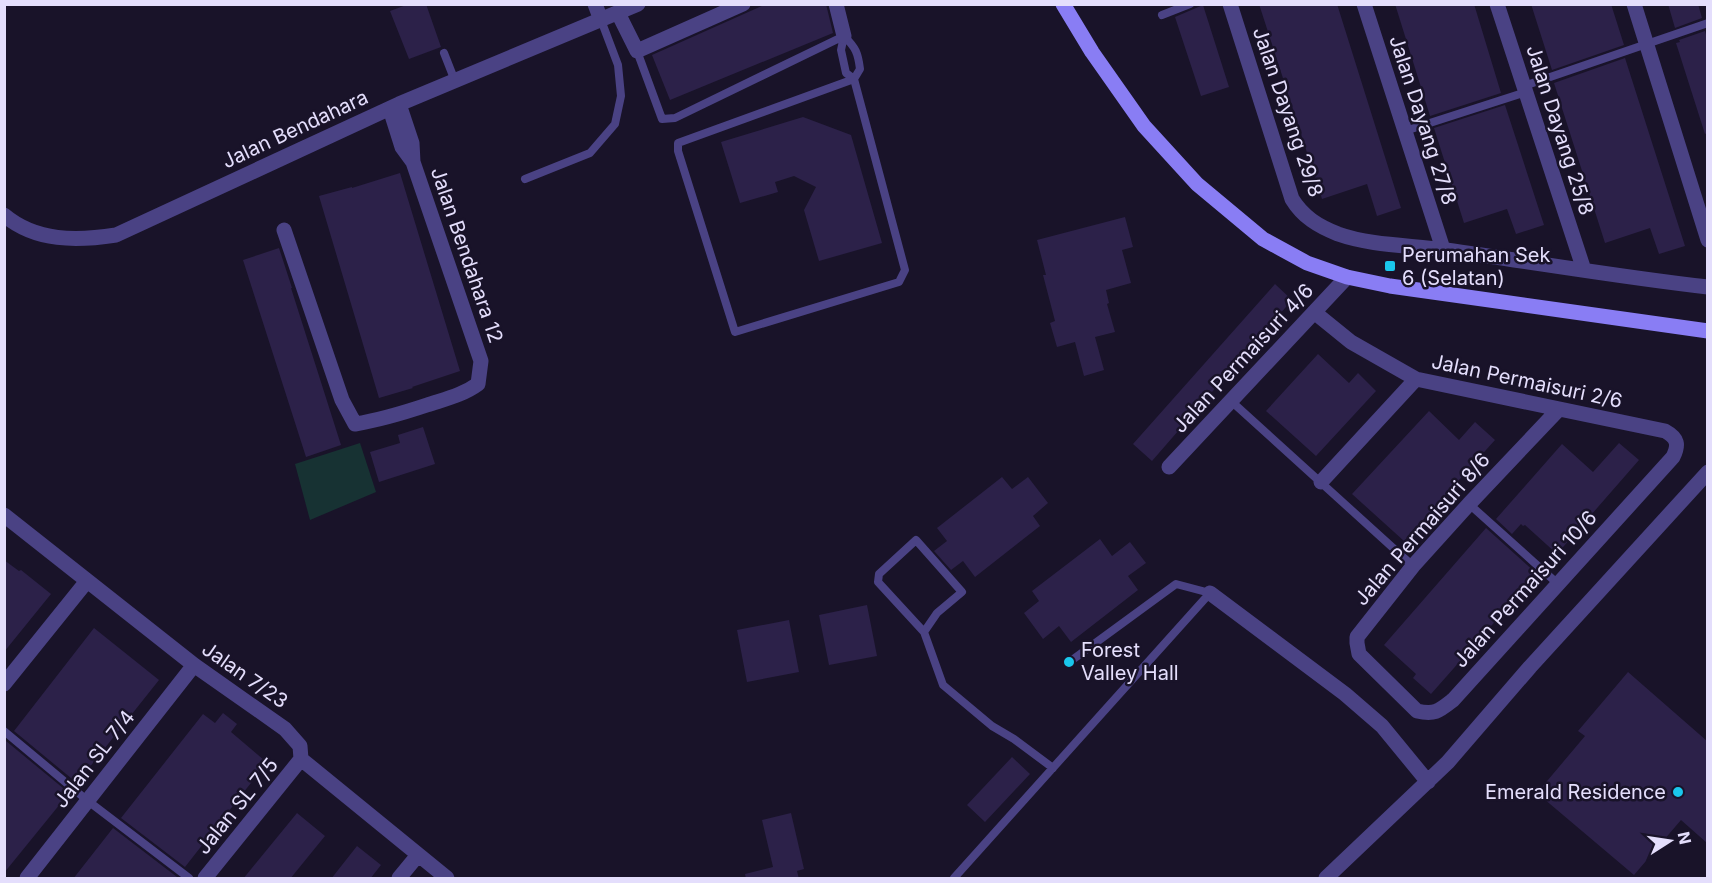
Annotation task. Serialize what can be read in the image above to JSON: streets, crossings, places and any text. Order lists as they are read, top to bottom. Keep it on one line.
{"streets":{"street":["Jalan Dayang 29/8","Jalan Dayang 27/8","Jalan Bendahara","Jalan Dayang 25/8","Jalan Bendahara 12","Jalan Permaisuri 4/6","Jalan Permaisuri 2/6","Jalan Permaisuri 8/6","Jalan Permaisuri 10/6","Jalan 7/23","Jalan SL 7/4","Jalan SL 7/5"]},"crossings":[["Jalan Dayang 29/8","Jalan Dayang 27/8"],["Jalan Dayang 29/8","Jalan Dayang 25/8"],["Jalan Bendahara","Jalan Bendahara 12"],["Jalan Permaisuri 4/6","Jalan Permaisuri 2/6"],["Jalan Permaisuri 2/6","Jalan Permaisuri 8/6"],["Jalan Permaisuri 2/6","Jalan Permaisuri 10/6"],["Jalan Permaisuri 8/6","Jalan Permaisuri 10/6"],["Jalan 7/23","Jalan SL 7/4"],["Jalan 7/23","Jalan SL 7/5"]],"places":{"transit":["Perumahan Sek 6 (Selatan)"],"other":["Forest Valley Hall","Emerald Residence"]},"north":"right"}
